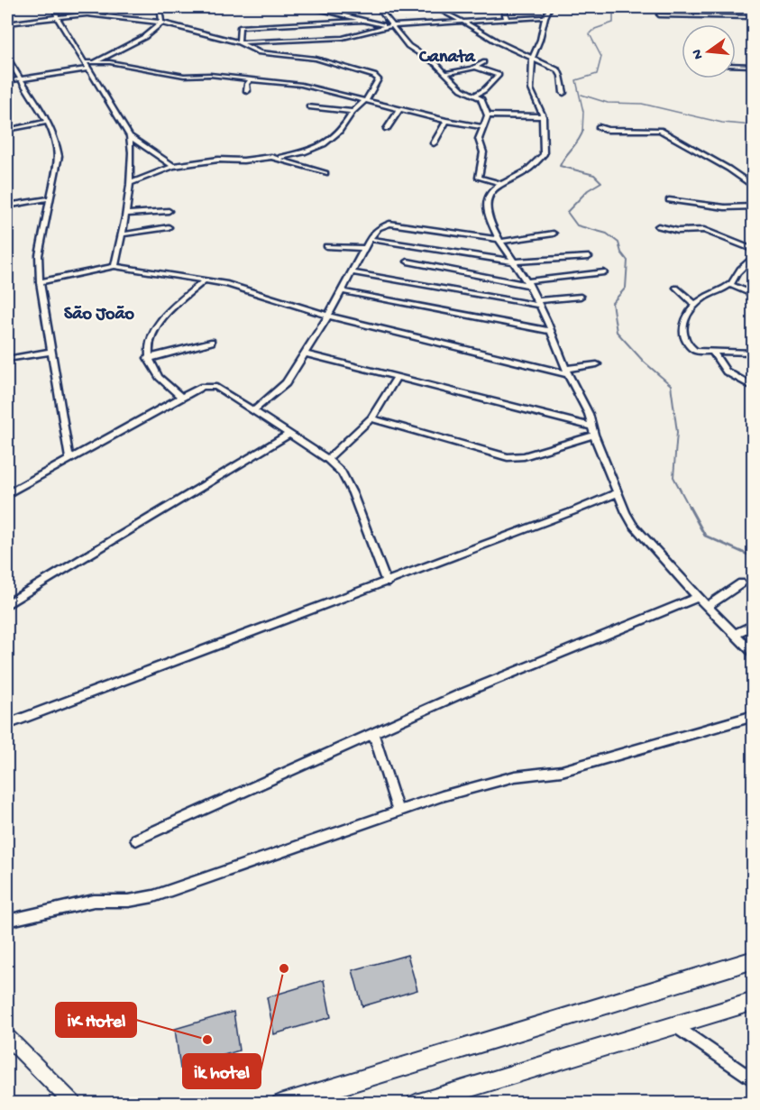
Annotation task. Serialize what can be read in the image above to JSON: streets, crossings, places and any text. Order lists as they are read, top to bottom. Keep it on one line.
{"districts":["Canata","São João"],"places":["ik hotel","iK Hotel"],"north":"left"}
